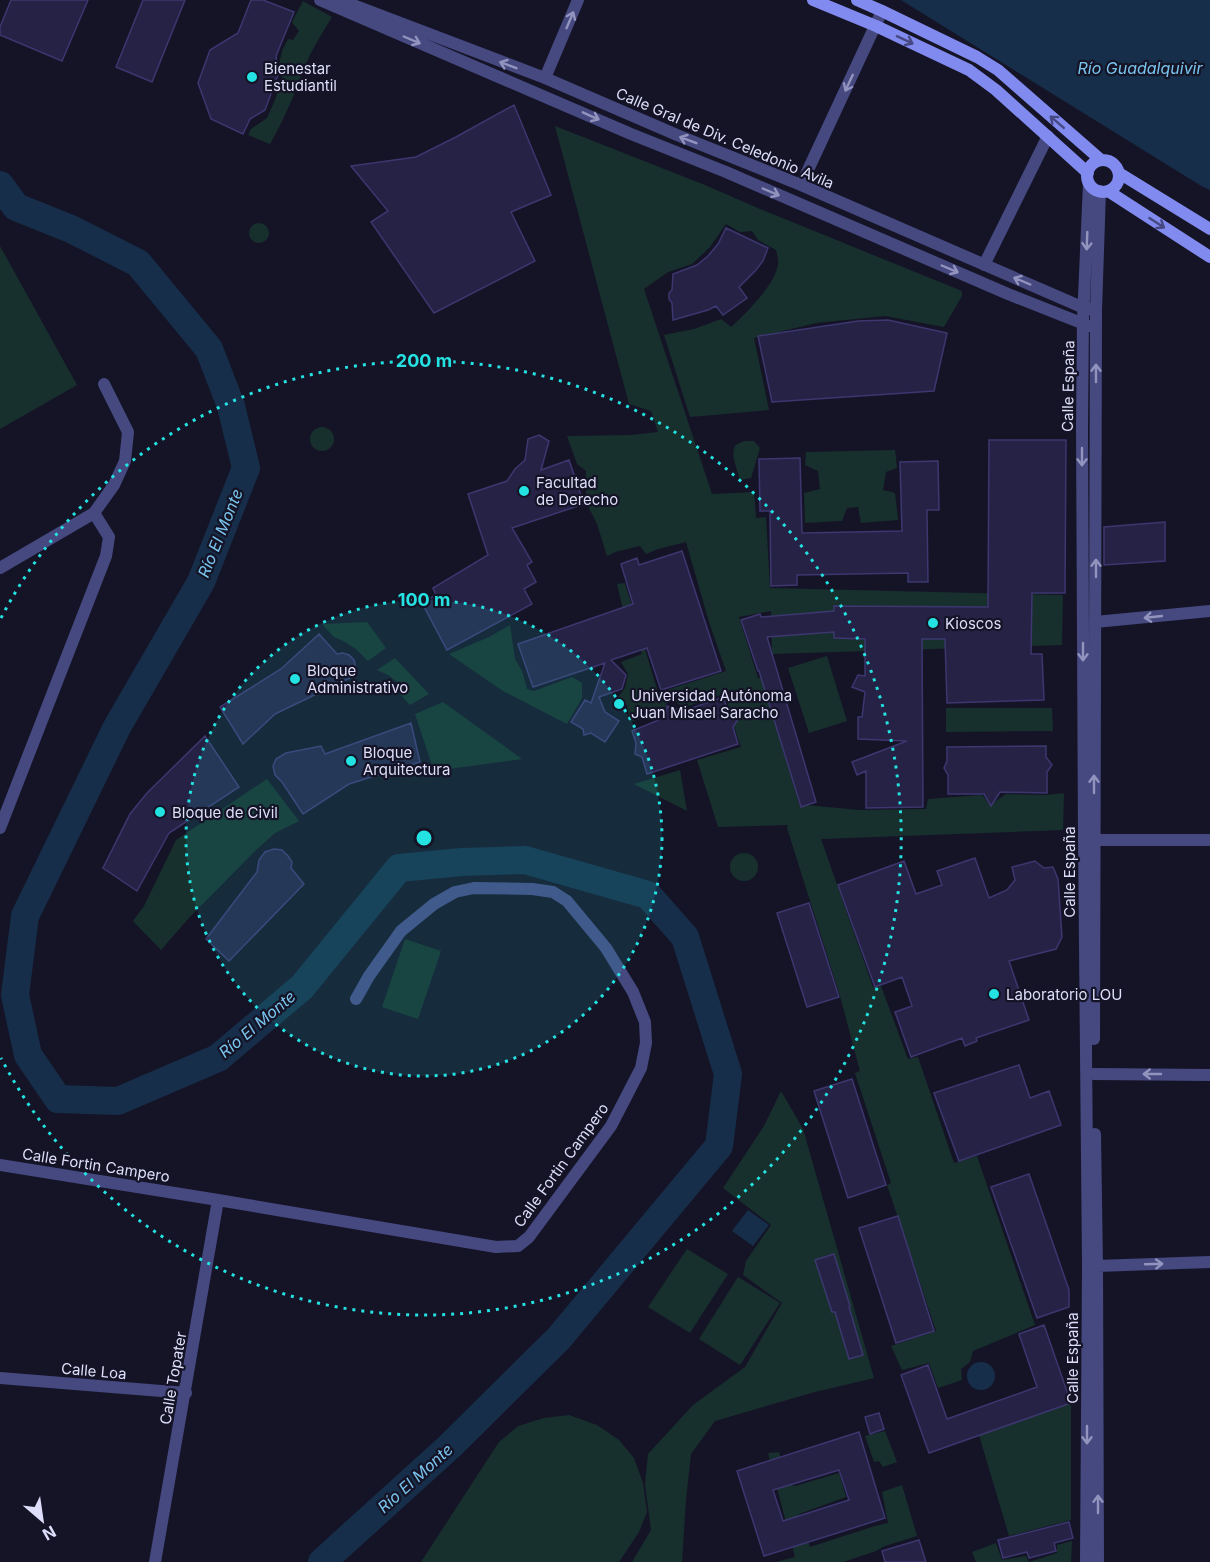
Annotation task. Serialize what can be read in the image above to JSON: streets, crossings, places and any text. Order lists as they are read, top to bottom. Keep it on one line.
{"streets":{"street":["Calle Gral de Div. Celedonio Avila","Calle España","Calle Fortin Campero","Calle Loa","Calle Topater"]},"crossings":[["Calle Gral de Div. Celedonio Avila","Calle España"],["Calle Fortin Campero","Calle Topater"],["Calle Loa","Calle Topater"]],"water":["Río Guadalquivir","Río El Monte"],"places":["Bienestar Estudiantil","Facultad de Derecho","Kioscos","Bloque Administrativo","Universidad Autónoma Juan Misael Saracho","Bloque Arquitectura","Bloque de Civil","Laboratorio LOU"],"north":"bottom right","rings":["200 m","100 m"]}
